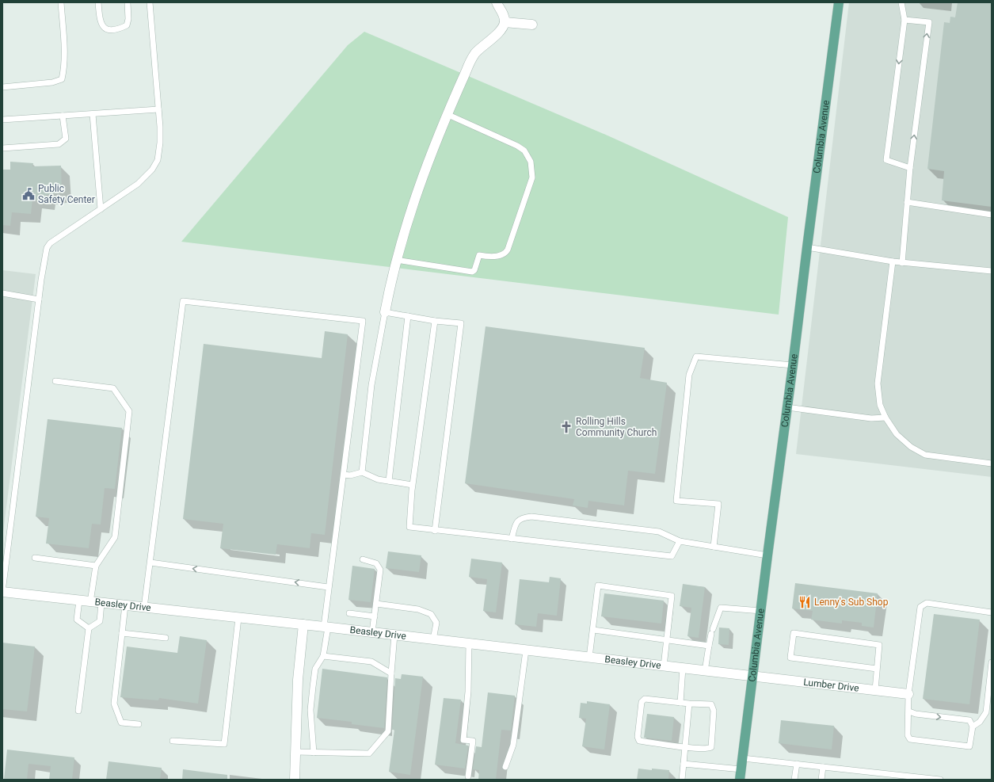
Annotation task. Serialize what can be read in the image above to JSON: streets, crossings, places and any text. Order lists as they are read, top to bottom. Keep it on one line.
{"streets":{"main road":["Columbia Avenue"],"street":["Beasley Drive","Lumber Drive"]},"crossings":[["Columbia Avenue","Beasley Drive"],["Columbia Avenue","Lumber Drive"],["Beasley Drive","Lumber Drive"]],"places":{"public building":["Public Safety Center"],"church":["Rolling Hills Community Church"],"restaurant":["Lenny's Sub Shop"]}}
